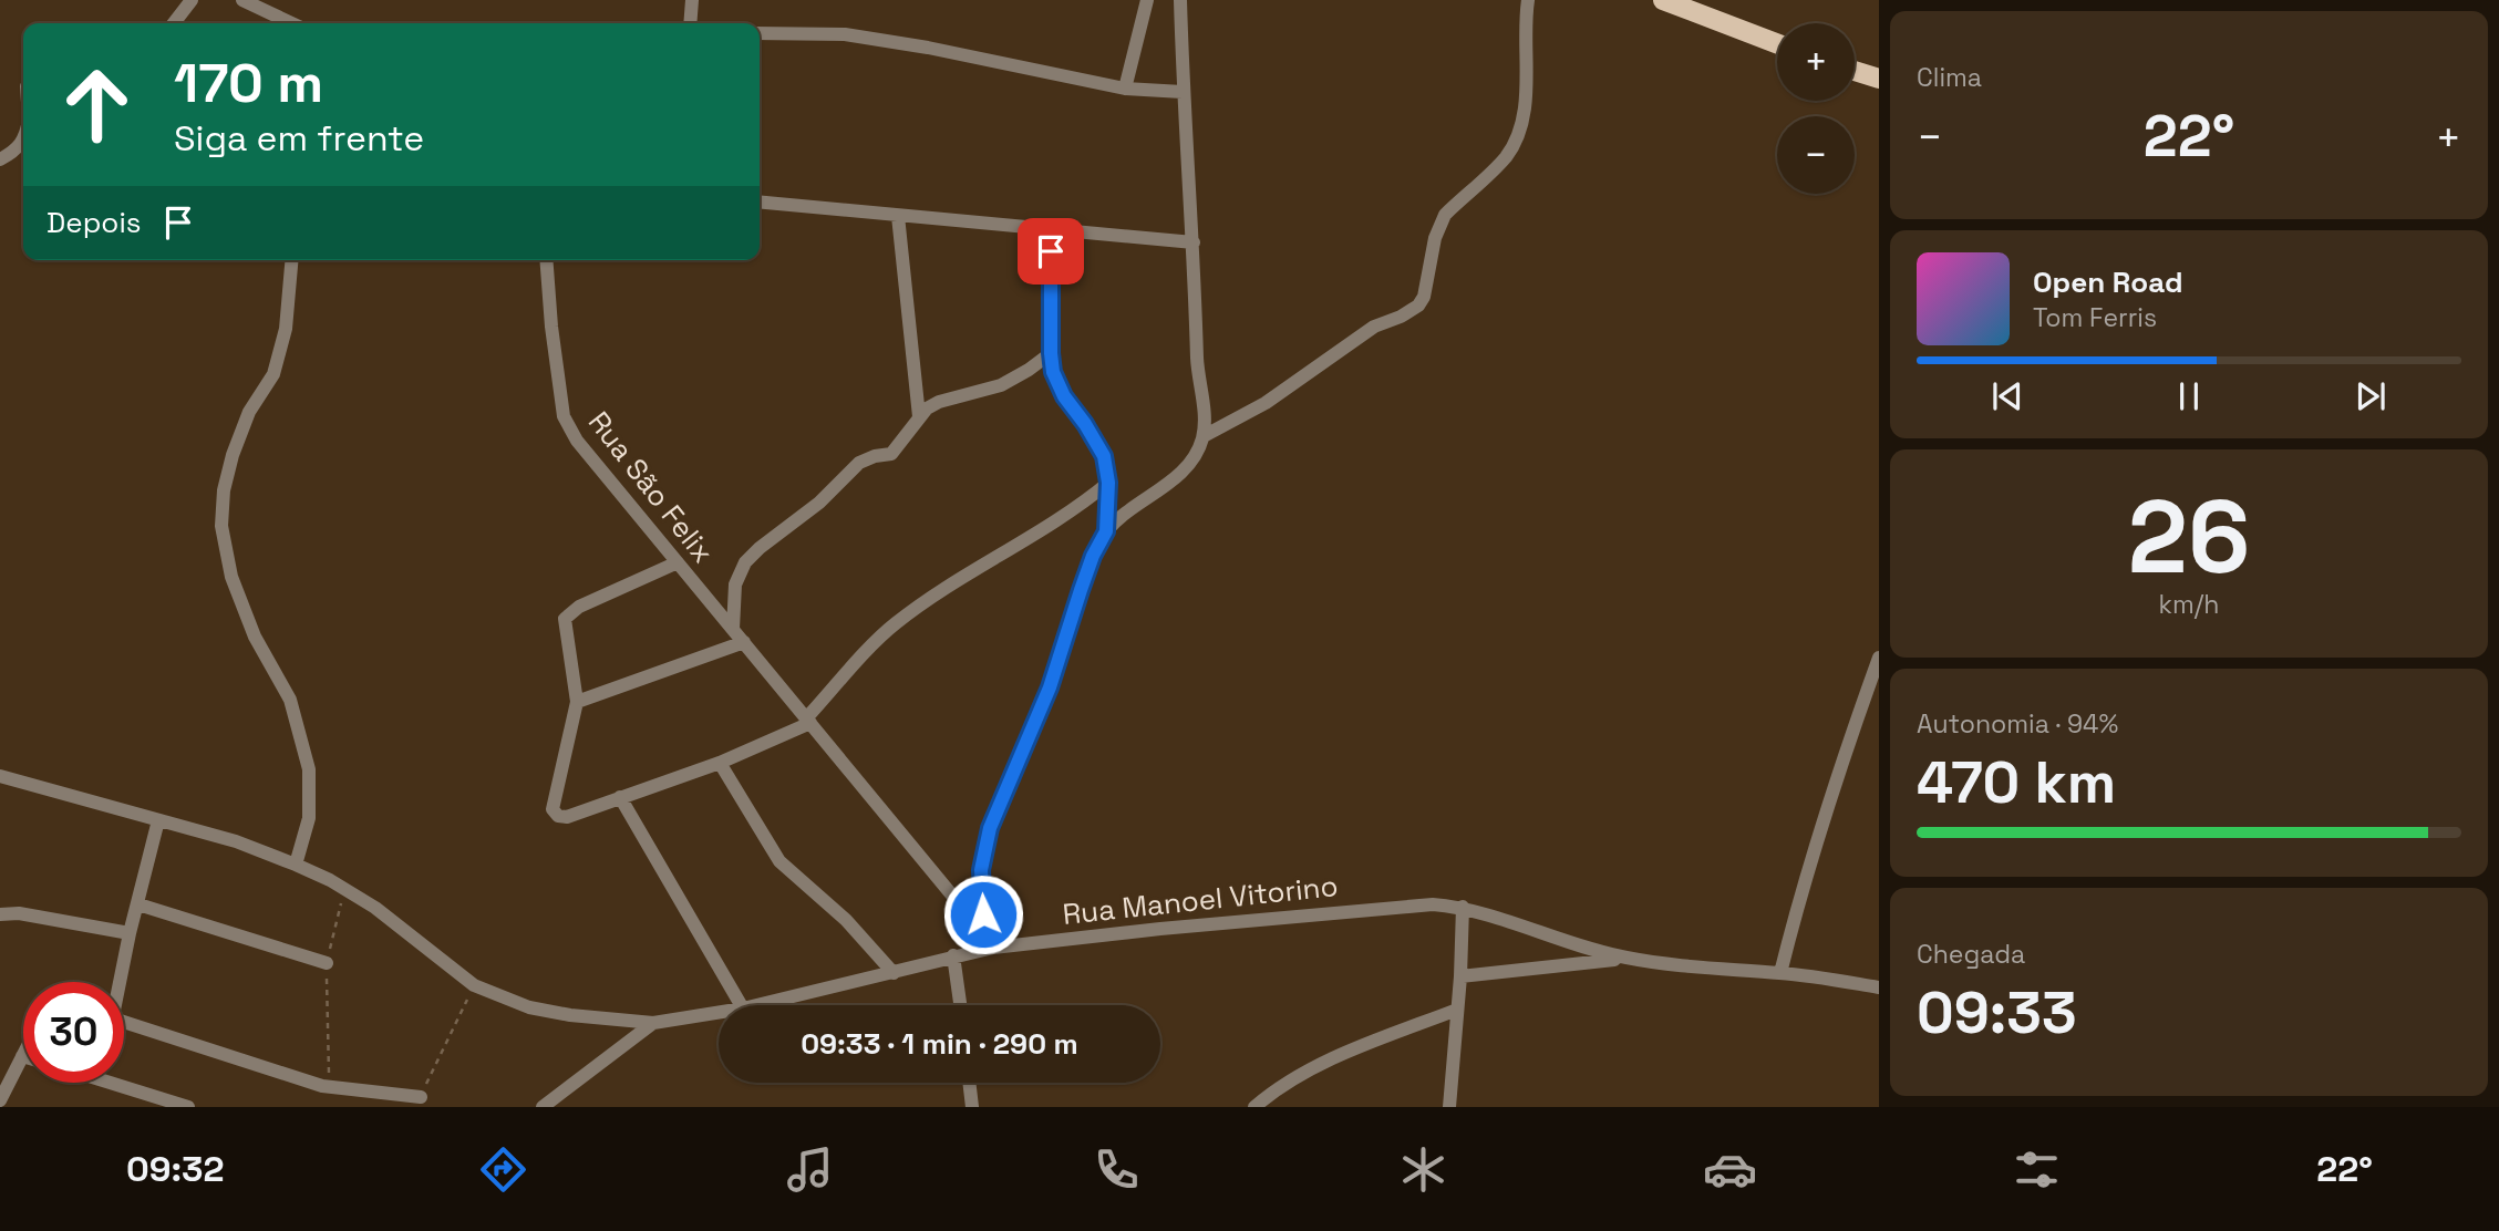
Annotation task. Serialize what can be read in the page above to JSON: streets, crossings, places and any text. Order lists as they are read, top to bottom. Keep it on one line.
{"streets":{"street":["Rua São Felix","Rua Manoel Vitorino"]},"crossings":[["Rua São Felix","Rua Manoel Vitorino"]],"page":{"tile":["Clima",["26","km/h"],["Autonomia · 94%","470 km"],["Chegada","09:33"]],"map_buttons":["+","−"],"turn":["170 m","Siga em frente"],"heat":["−","22°","+"],"then":"Depois","song":["Open Road","Tom Ferris"],"limit":"30","trip":"09:33 · 1 min · 290 m","tabs":["09:32","22°"]}}
